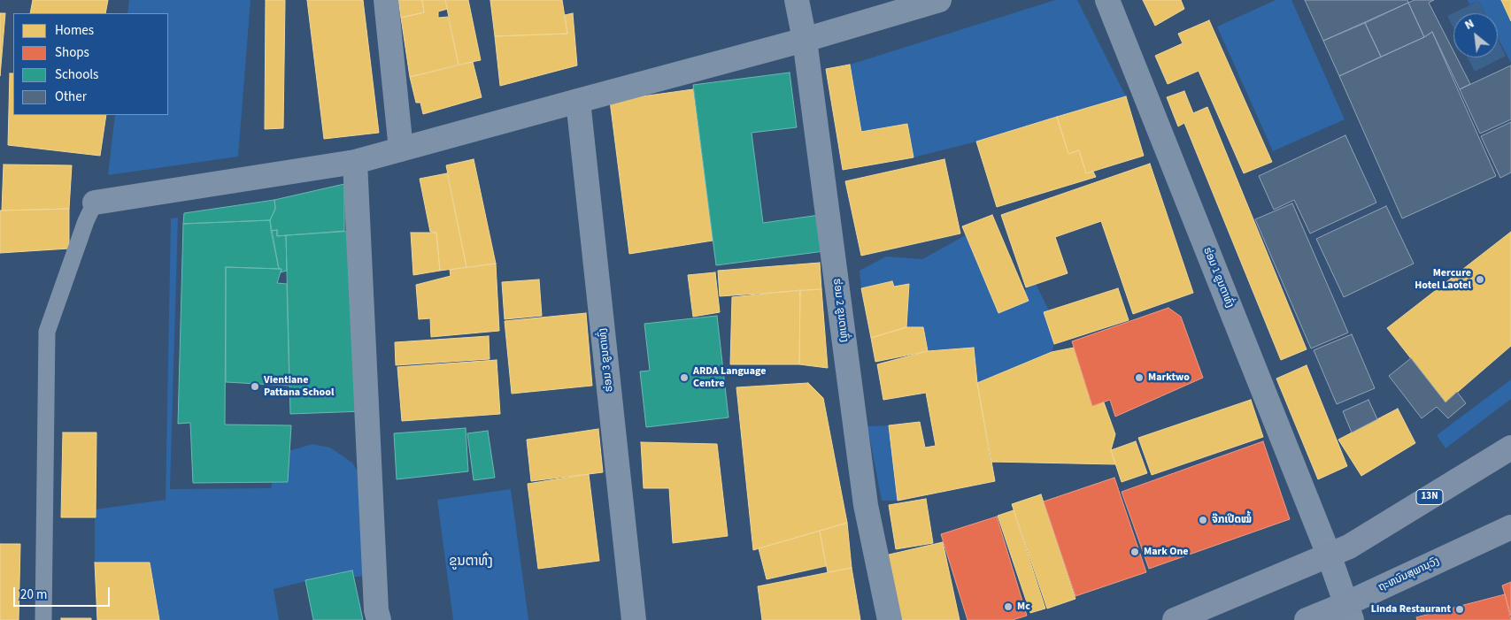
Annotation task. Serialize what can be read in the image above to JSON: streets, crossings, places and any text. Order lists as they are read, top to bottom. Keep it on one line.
{"streets":{"highway":["13N","ຖະຫນົນສຸພານຸວົງ"],"street":["ຮ່ອມ 1 ຂູນຕາທົ່ງ","ຮ່ອມ 2 ຂູນຕາທົ່ງ","ຮ່ອມ 3 ຂູນຕາທົ່ງ"]},"crossings":[["ຮ່ອມ 1 ຂູນຕາທົ່ງ","13N"],["ຮ່ອມ 1 ຂູນຕາທົ່ງ","ຖະຫນົນສຸພານຸວົງ"]],"districts":["ຂູນຕາທົ່ງ"],"places":["Mercure Hotel Laotel","ARDA Language Centre","Marktwo","Vientiane Pattana School","ຈ໊ກເປີດໝ້ໍ","Mark One","Mc","Linda Restaurant"],"legend":["Homes","Shops","Schools","Other"],"scale_bar":"20 m","north":"top left"}
